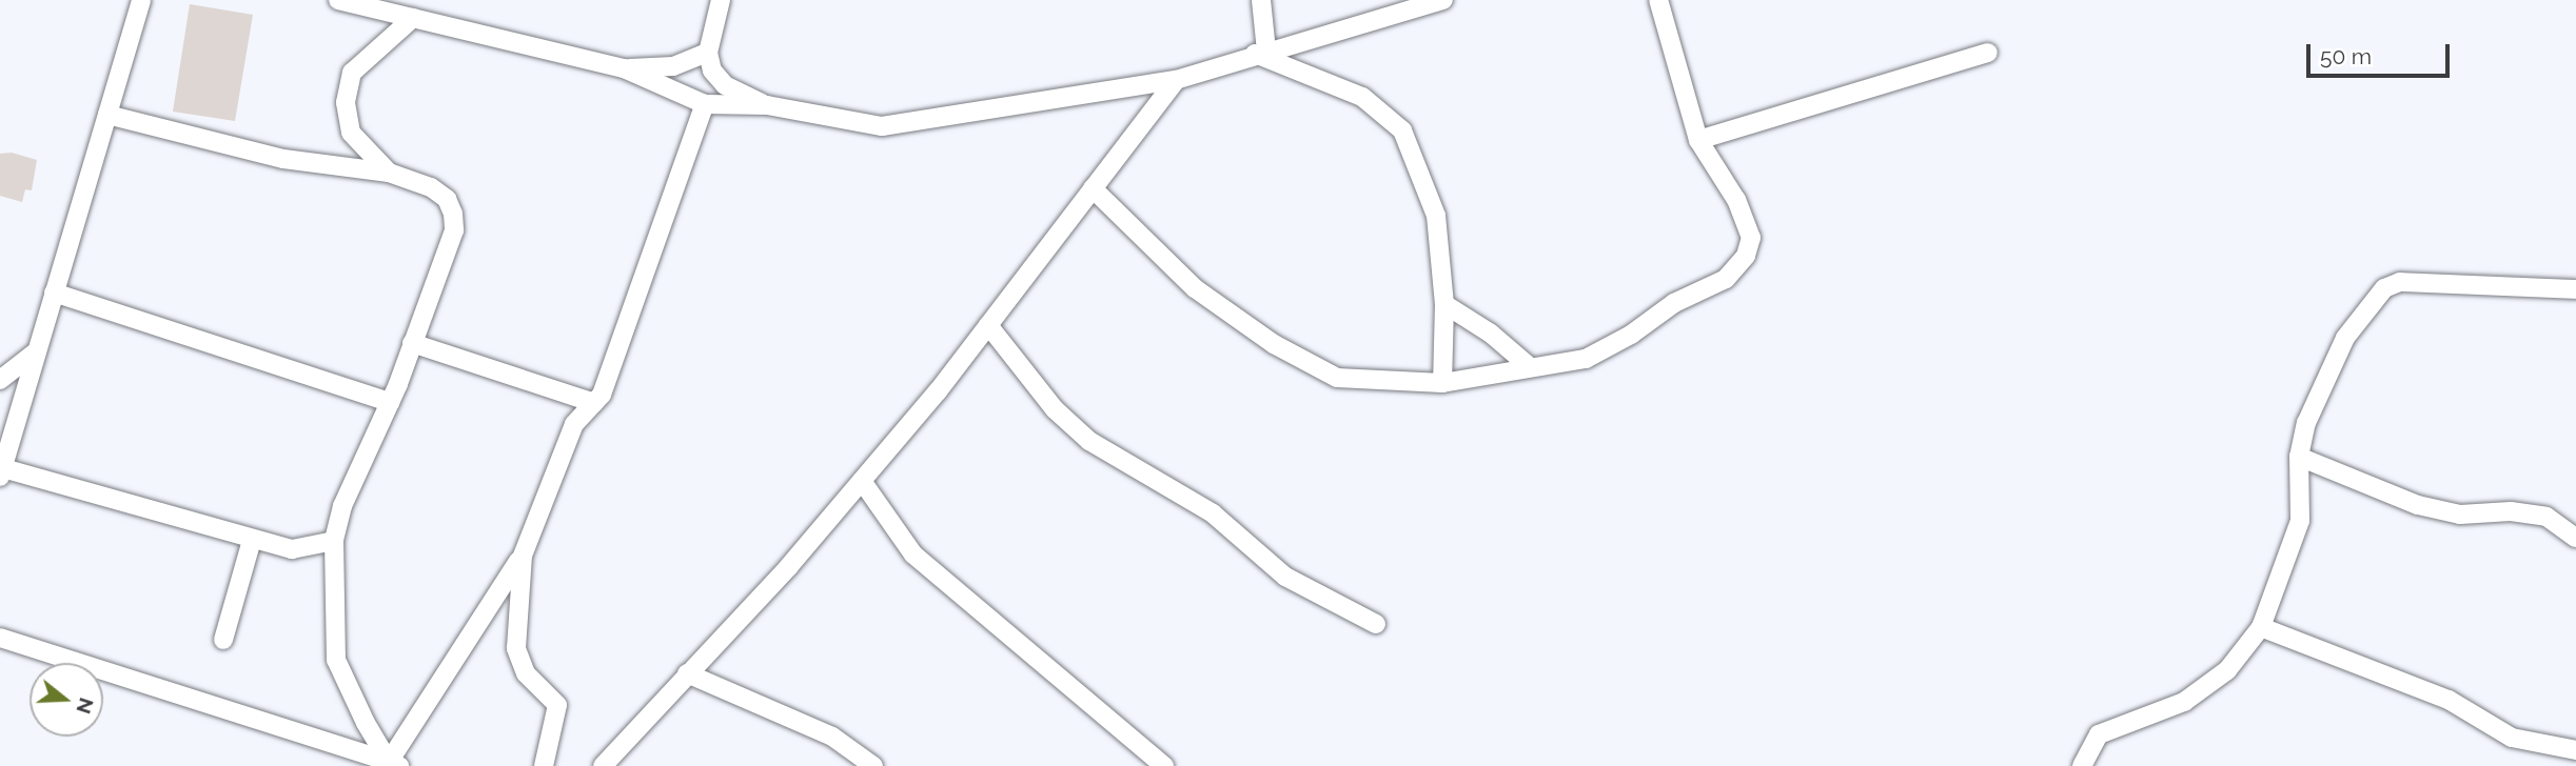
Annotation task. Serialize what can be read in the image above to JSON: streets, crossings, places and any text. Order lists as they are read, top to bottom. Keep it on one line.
{"scale_bar":"50 m","north":"right"}
